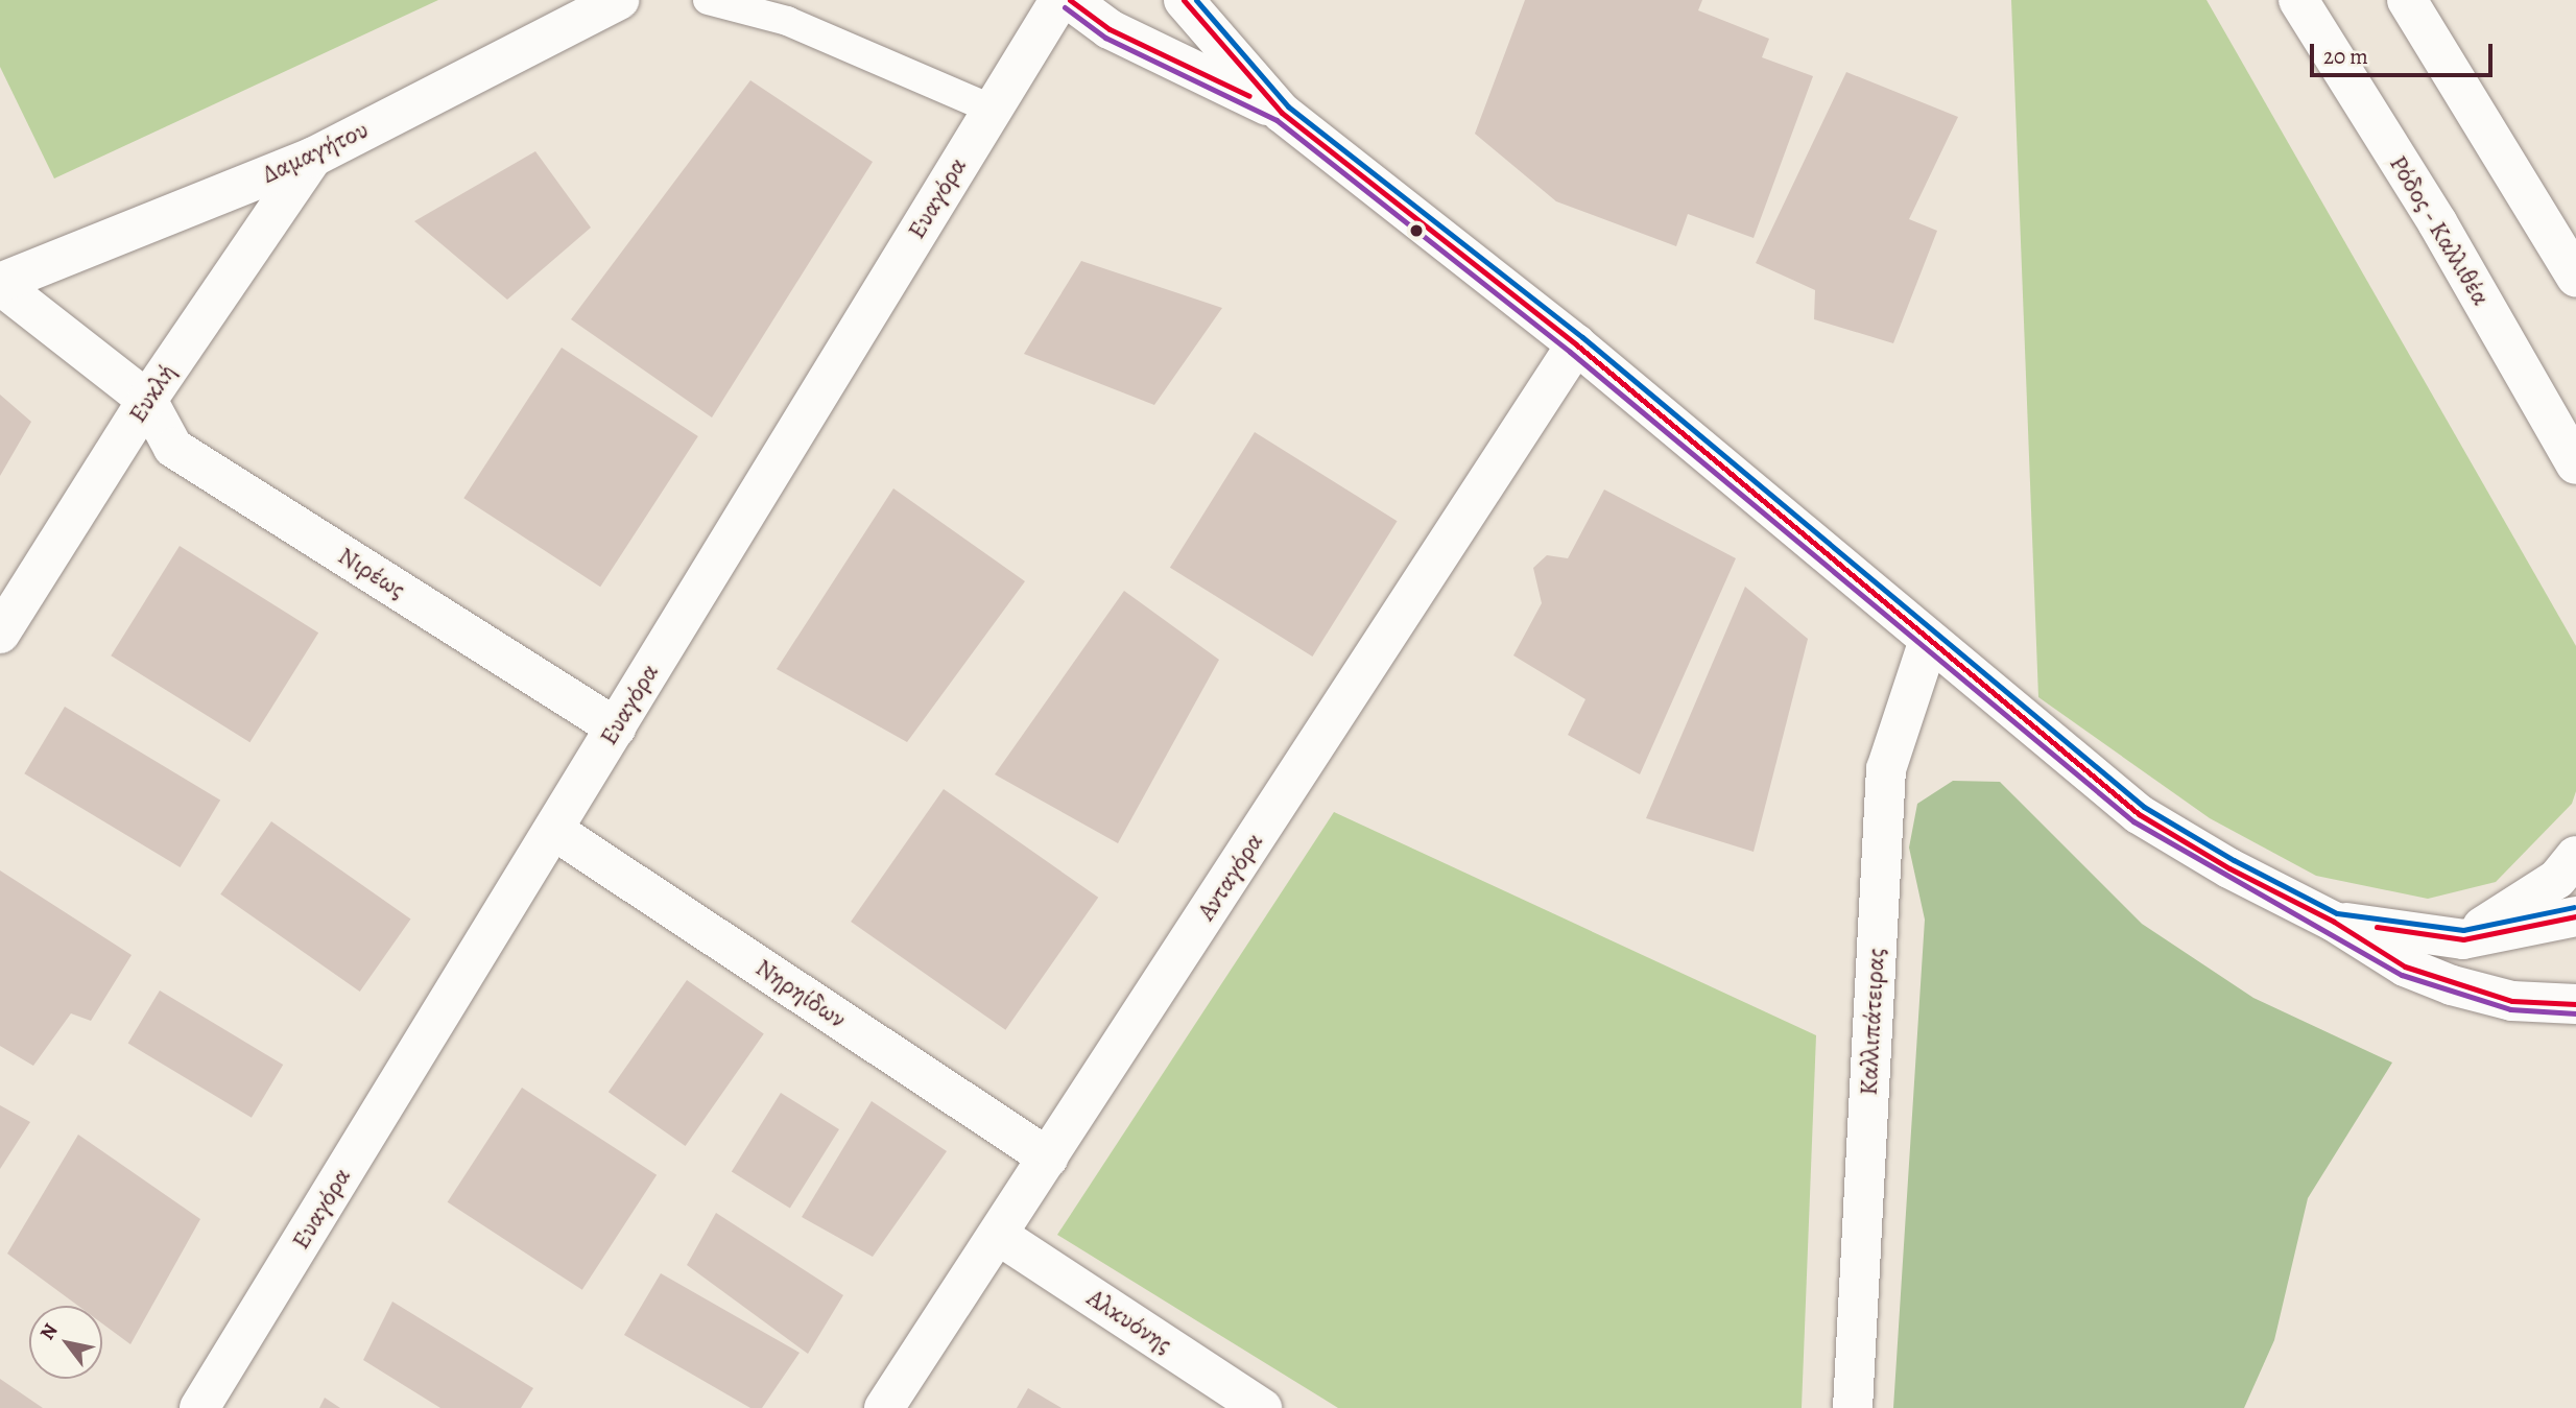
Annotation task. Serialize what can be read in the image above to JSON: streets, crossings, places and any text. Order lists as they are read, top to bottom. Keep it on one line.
{"streets":{"street":["Δαμαγήτου","Ευαγόρα","Ρόδος - Καλλιθέα","Ευκλή","Νιρέως","Ανταγόρα","Νηρηίδων","Καλλιπάτειρας","Αλκυόνης"]},"crossings":[["Δαμαγήτου","Ευκλή"],["Ευαγόρα","Νιρέως"],["Ευαγόρα","Νηρηίδων"],["Ευκλή","Νιρέως"],["Ανταγόρα","Νηρηίδων"],["Ανταγόρα","Αλκυόνης"]],"scale_bar":"20 m","north":"top left"}
